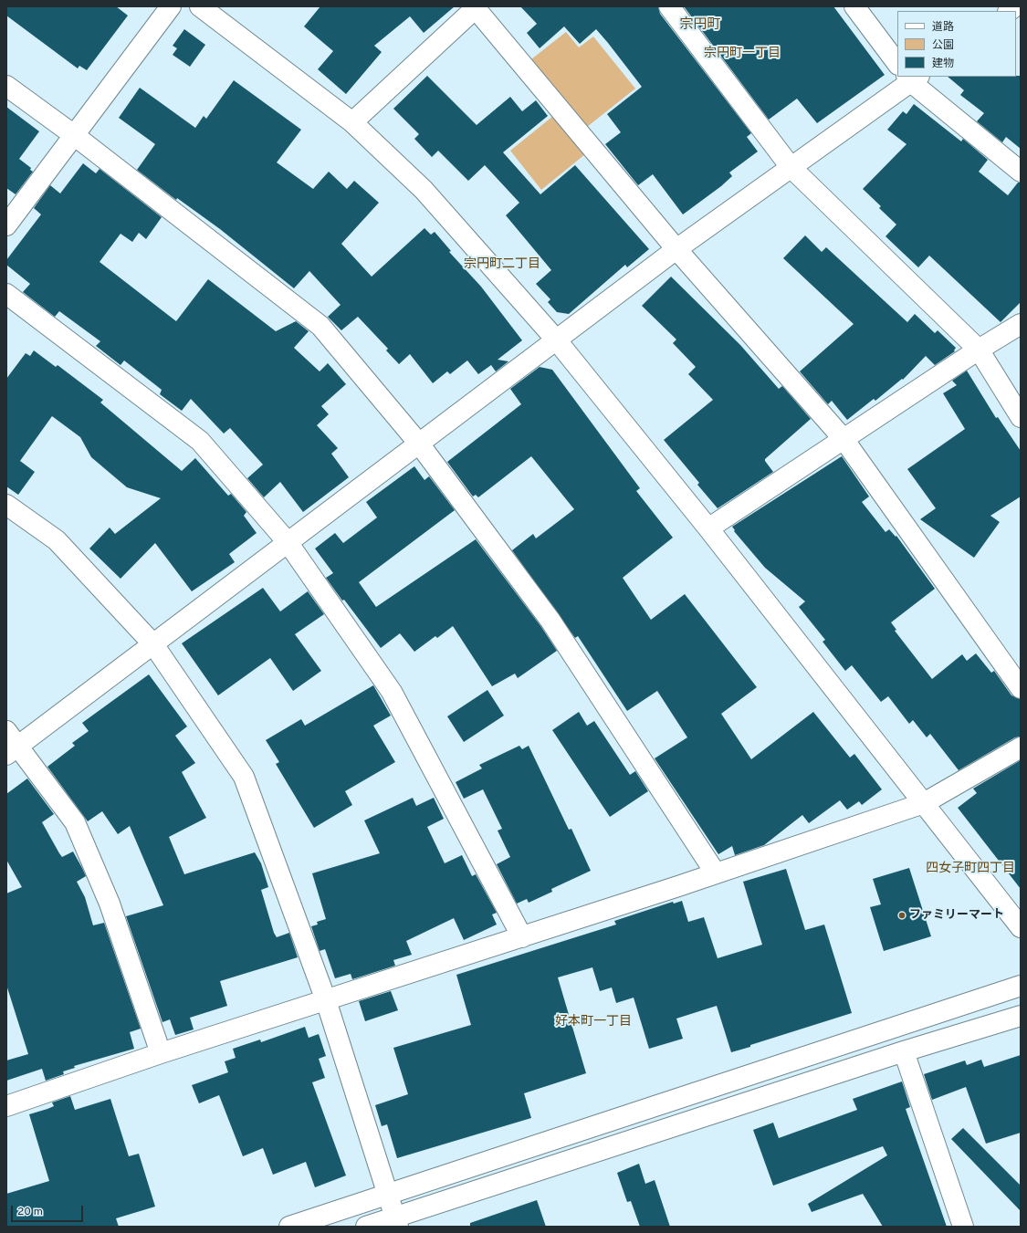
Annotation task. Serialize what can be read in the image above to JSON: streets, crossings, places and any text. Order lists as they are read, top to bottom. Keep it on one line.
{"districts":["宗円町","宗円町一丁目","宗円町二丁目","四女子町四丁目","好本町一丁目"],"places":["ファミリーマート"],"legend":["道路","公園","建物"],"scale_bar":"20 m"}
